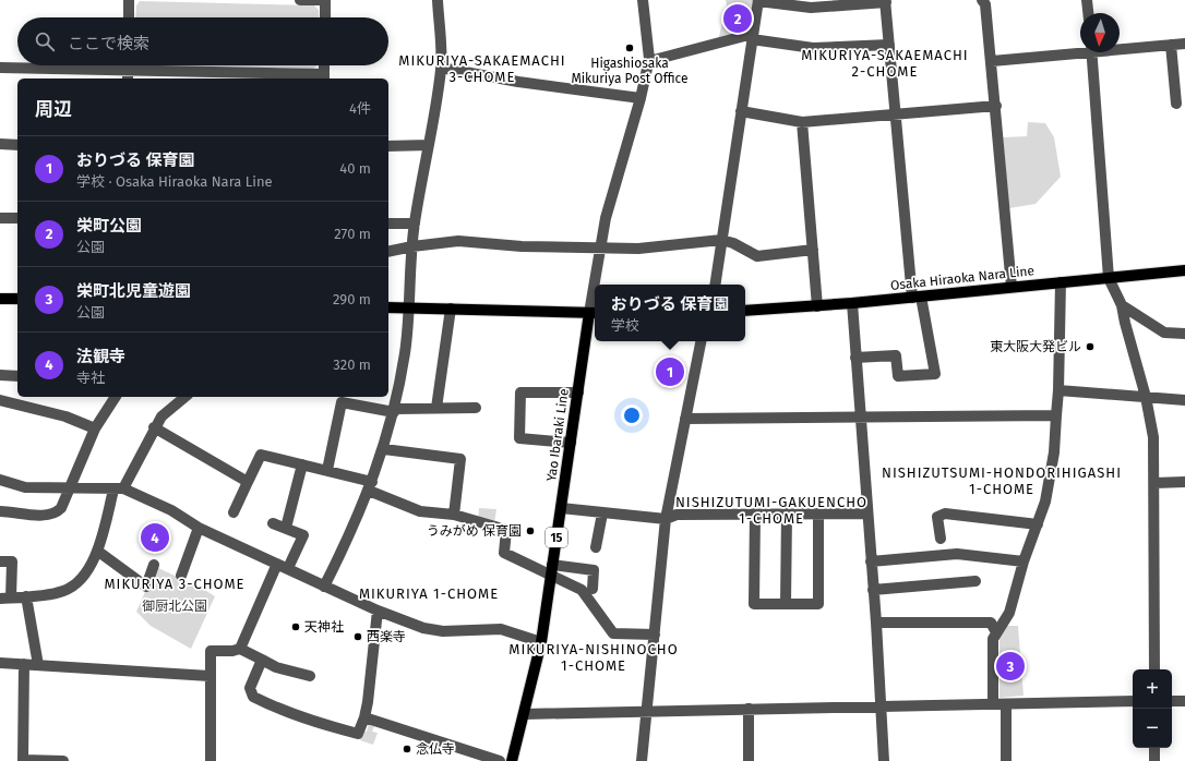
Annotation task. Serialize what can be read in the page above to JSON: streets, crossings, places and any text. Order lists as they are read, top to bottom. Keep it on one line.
{"streets":{"main road":["Osaka Hiraoka Nara Line","Yao Ibaraki Line","15"]},"districts":["MIKURIYA-SAKAEMACHI 2-CHOME","MIKURIYA-SAKAEMACHI 3-CHOME","NISHIZUTSUMI-HONDORIHIGASHI 1-CHOME","NISHIZUTUMI-GAKUENCHO 1-CHOME","MIKURIYA 3-CHOME","MIKURIYA 1-CHOME","MIKURIYA-NISHINOCHO 1-CHOME"],"parks":["御厨北公園"],"places":["Higashiosaka Mikuriya Post Office","東大阪大発ビル","うみがめ 保育園","天神社","西楽寺","念仏寺"],"north":"bottom","page":{"pins":["2","1","4","3"],"search":"ここで検索","heading":["周辺","4件"],"list":[{"mark":"1","name":"おりづる 保育園","note":"学校 · Osaka Hiraoka Nara Line","value":"40 m"},{"mark":"2","name":"栄町公園","note":"公園","value":"270 m"},{"mark":"3","name":"栄町北児童遊園","note":"公園","value":"290 m"},{"mark":"4","name":"法観寺","note":"寺社","value":"320 m"}],"popup":["おりづる 保育園","学校"],"map_buttons":["+","−"]}}
